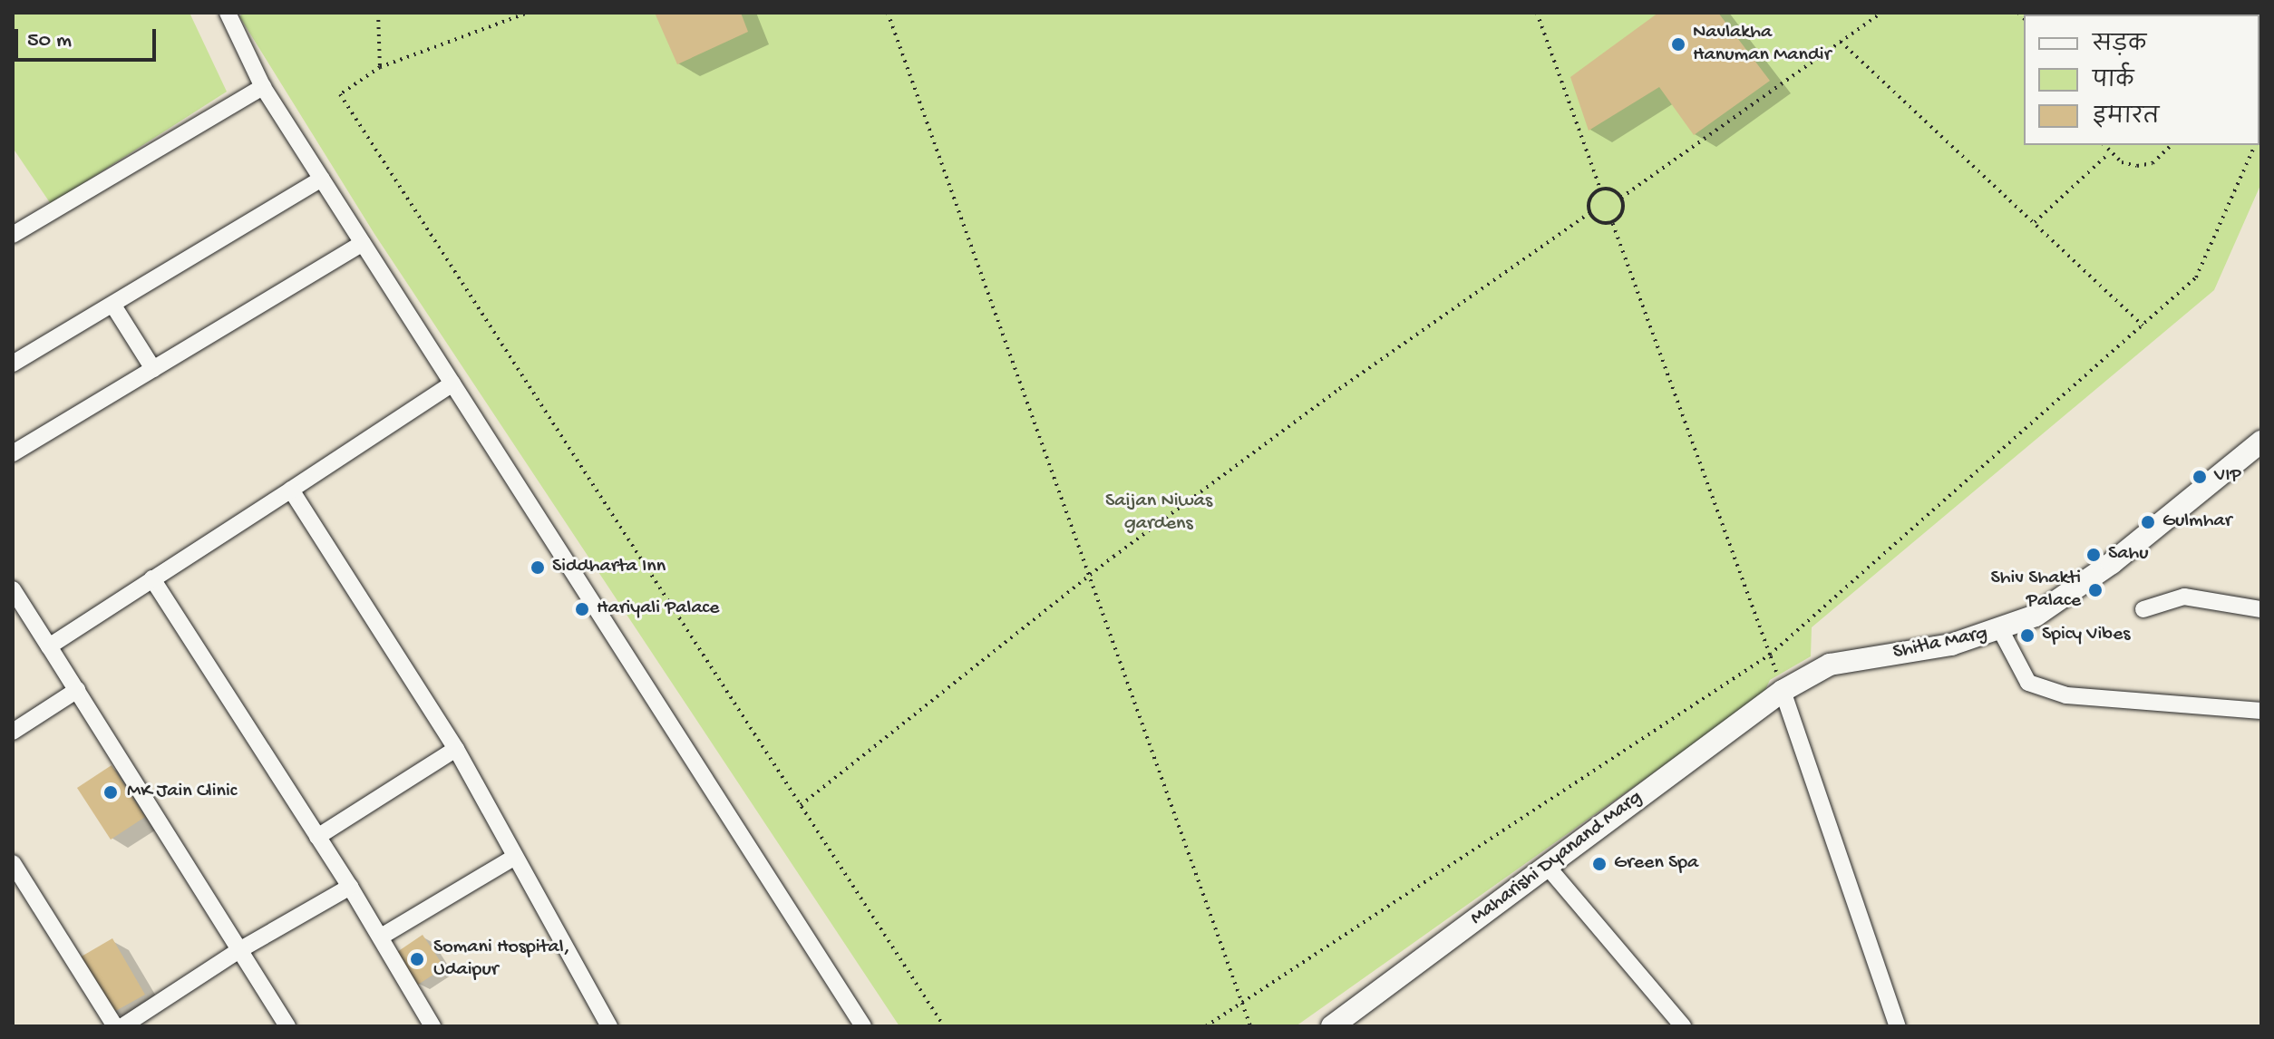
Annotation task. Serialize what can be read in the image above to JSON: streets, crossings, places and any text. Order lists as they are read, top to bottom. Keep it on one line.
{"streets":{"main road":["Shitla Marg","Maharishi Dyanand Marg"]},"crossings":[["Shitla Marg","Maharishi Dyanand Marg"]],"parks":["Saijan Niwas gardens"],"places":["Navlakha Hanuman Mandir","VIP","Gulmhar","Sahu","Siddharta Inn","Shiv Shakti Palace","Hariyali Palace","Spicy Vibes","MK Jain Clinic","Green Spa","Somani Hospital, Udaipur"],"legend":["सड़क","पार्क","इमारत"],"scale_bar":"50 m"}
